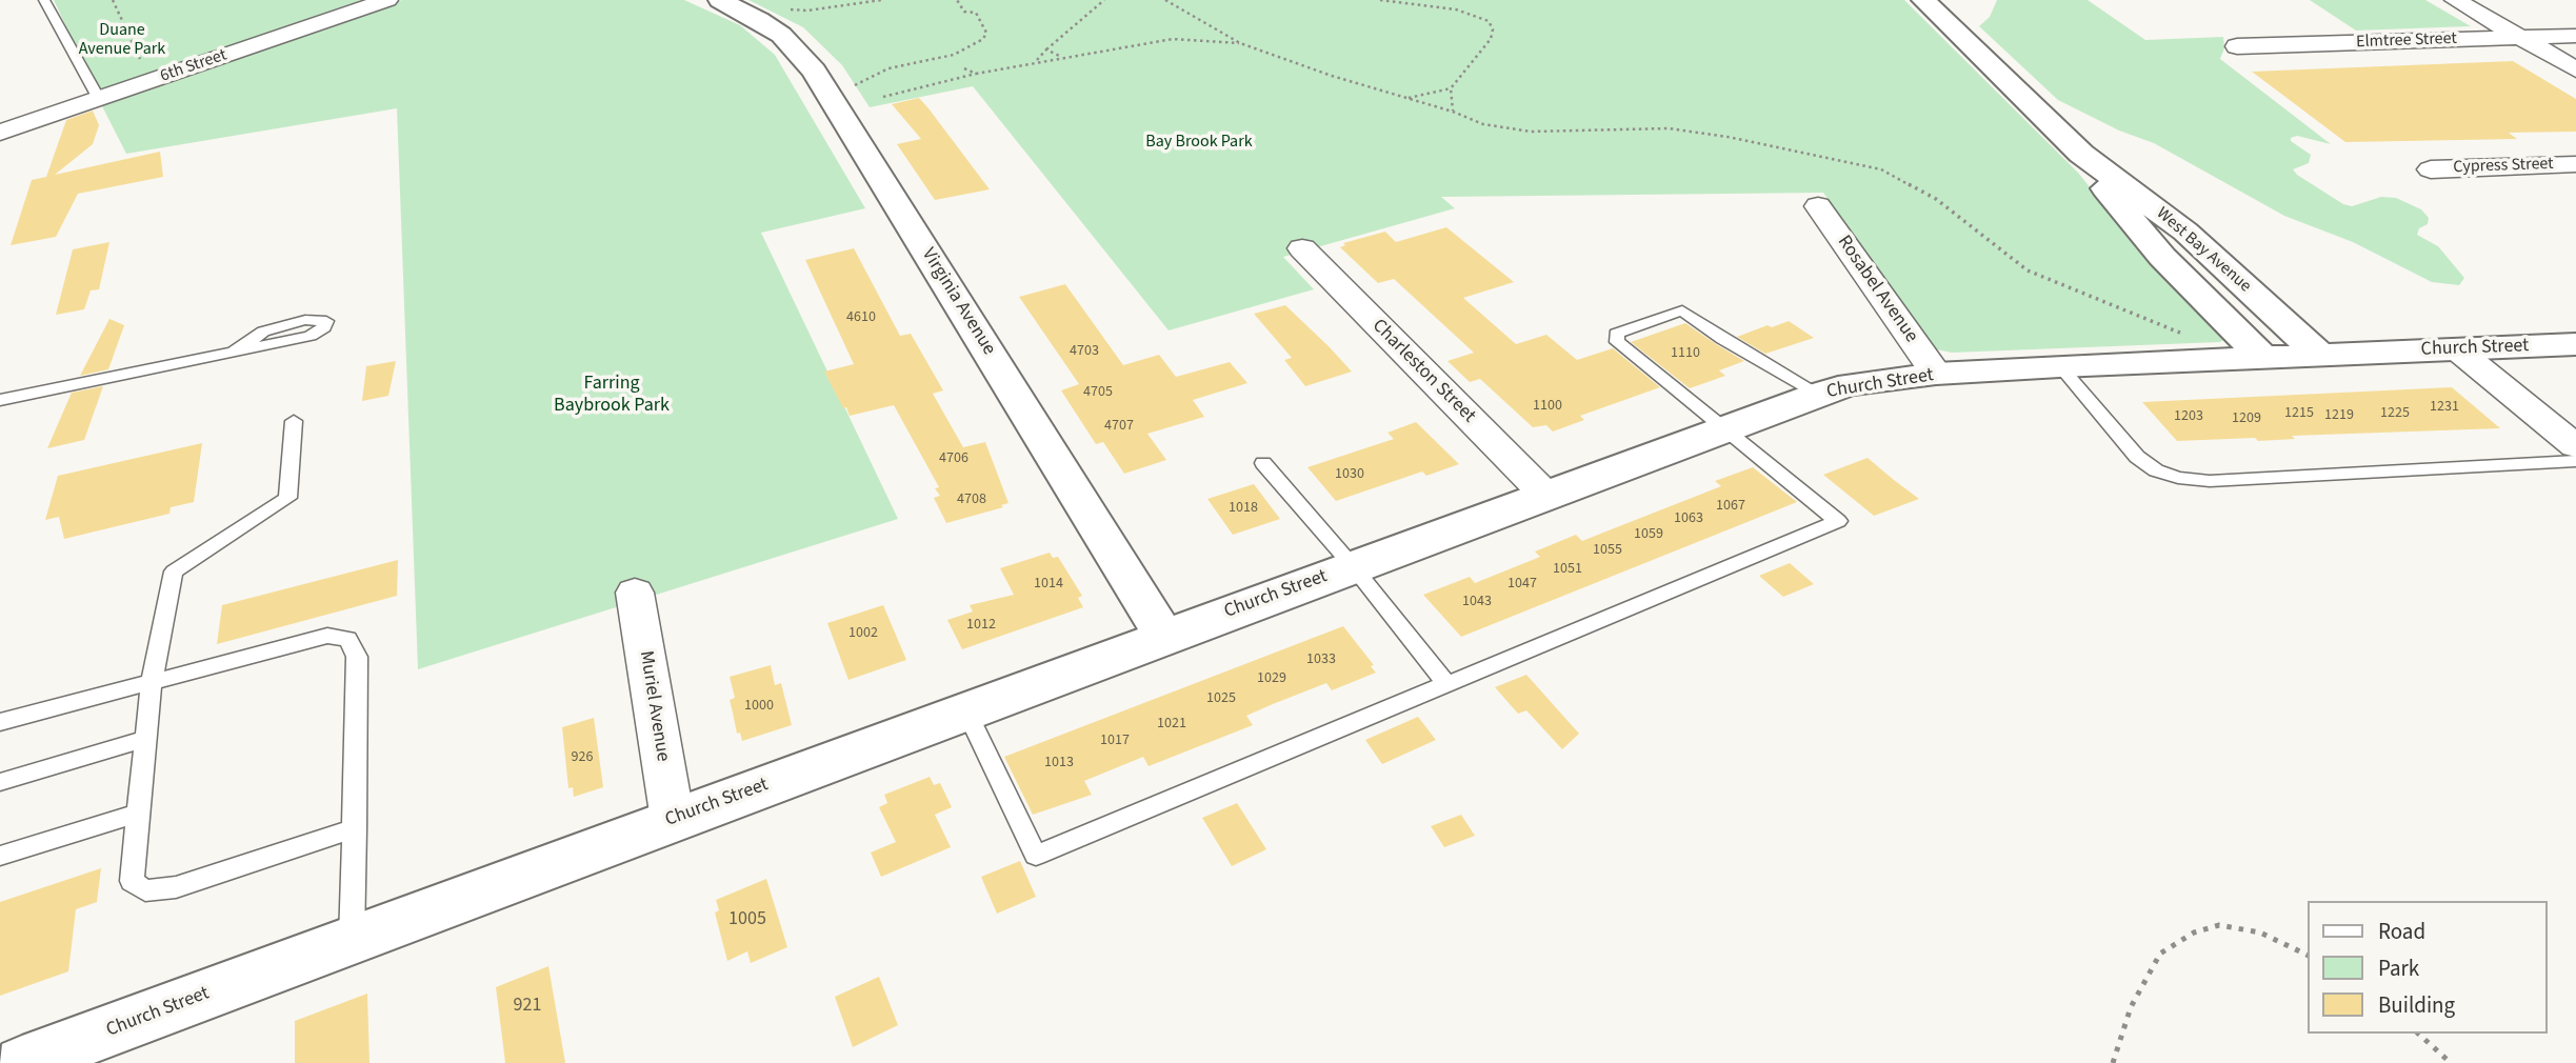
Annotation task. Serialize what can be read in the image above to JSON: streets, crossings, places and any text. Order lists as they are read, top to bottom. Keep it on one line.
{"streets":{"street":["Elmtree Street","6th Street","Cypress Street","West Bay Avenue","Rosabel Avenue","Virginia Avenue","Church Street","Charleston Street","Muriel Avenue"]},"crossings":[["West Bay Avenue","Church Street"],["Rosabel Avenue","Church Street"],["Virginia Avenue","Church Street"],["Church Street","Charleston Street"],["Church Street","Muriel Avenue"]],"parks":["Duane Avenue Park","Bay Brook Park","Farring Baybrook Park"],"house_numbers":["4610","4703","1110","4705","1100","1231","1215","1225","1219","1203","1209","4707","4706","1030","4708","1067","1018","1063","1059","1055","1051","1014","1047","1043","1012","1002","1033","1029","1025","1000","1021","1017","926","1013","1005","921"],"legend":["Road","Park","Building"]}
